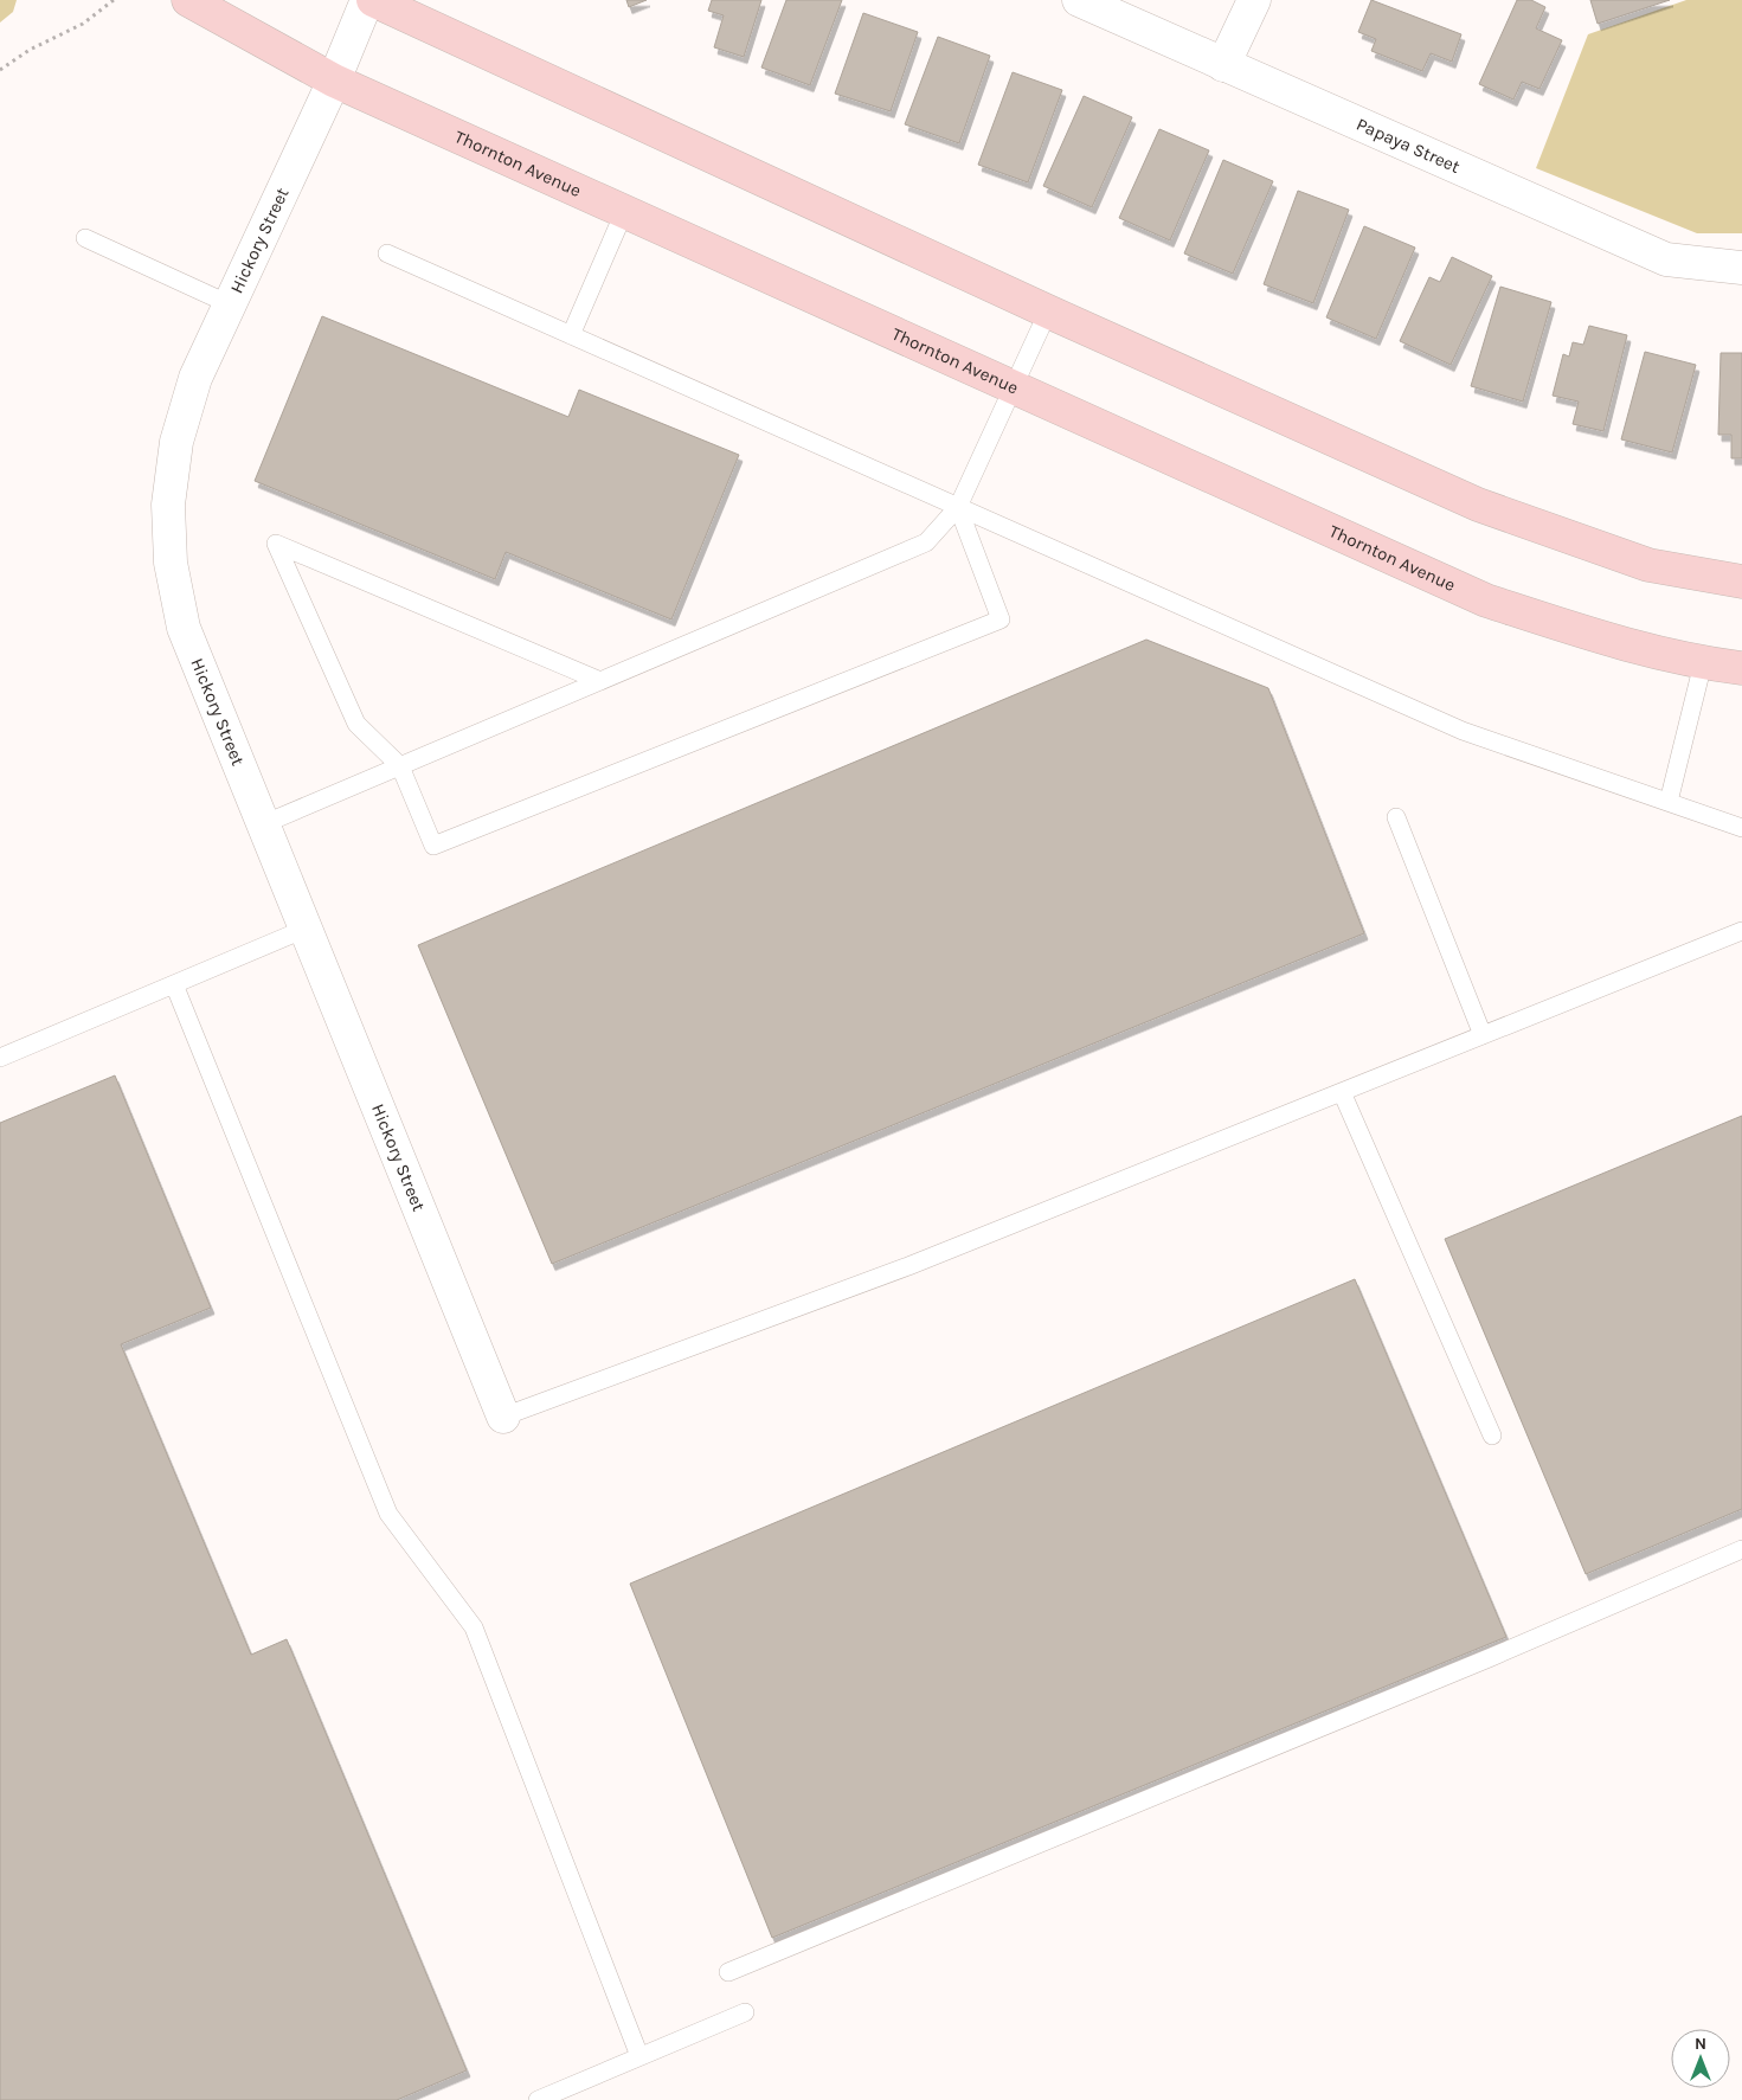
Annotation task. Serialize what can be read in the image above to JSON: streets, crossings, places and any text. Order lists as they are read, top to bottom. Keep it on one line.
{"streets":{"main road":["Thornton Avenue"],"street":["Papaya Street","Hickory Street"]},"crossings":[["Thornton Avenue","Hickory Street"]],"north":"top"}
